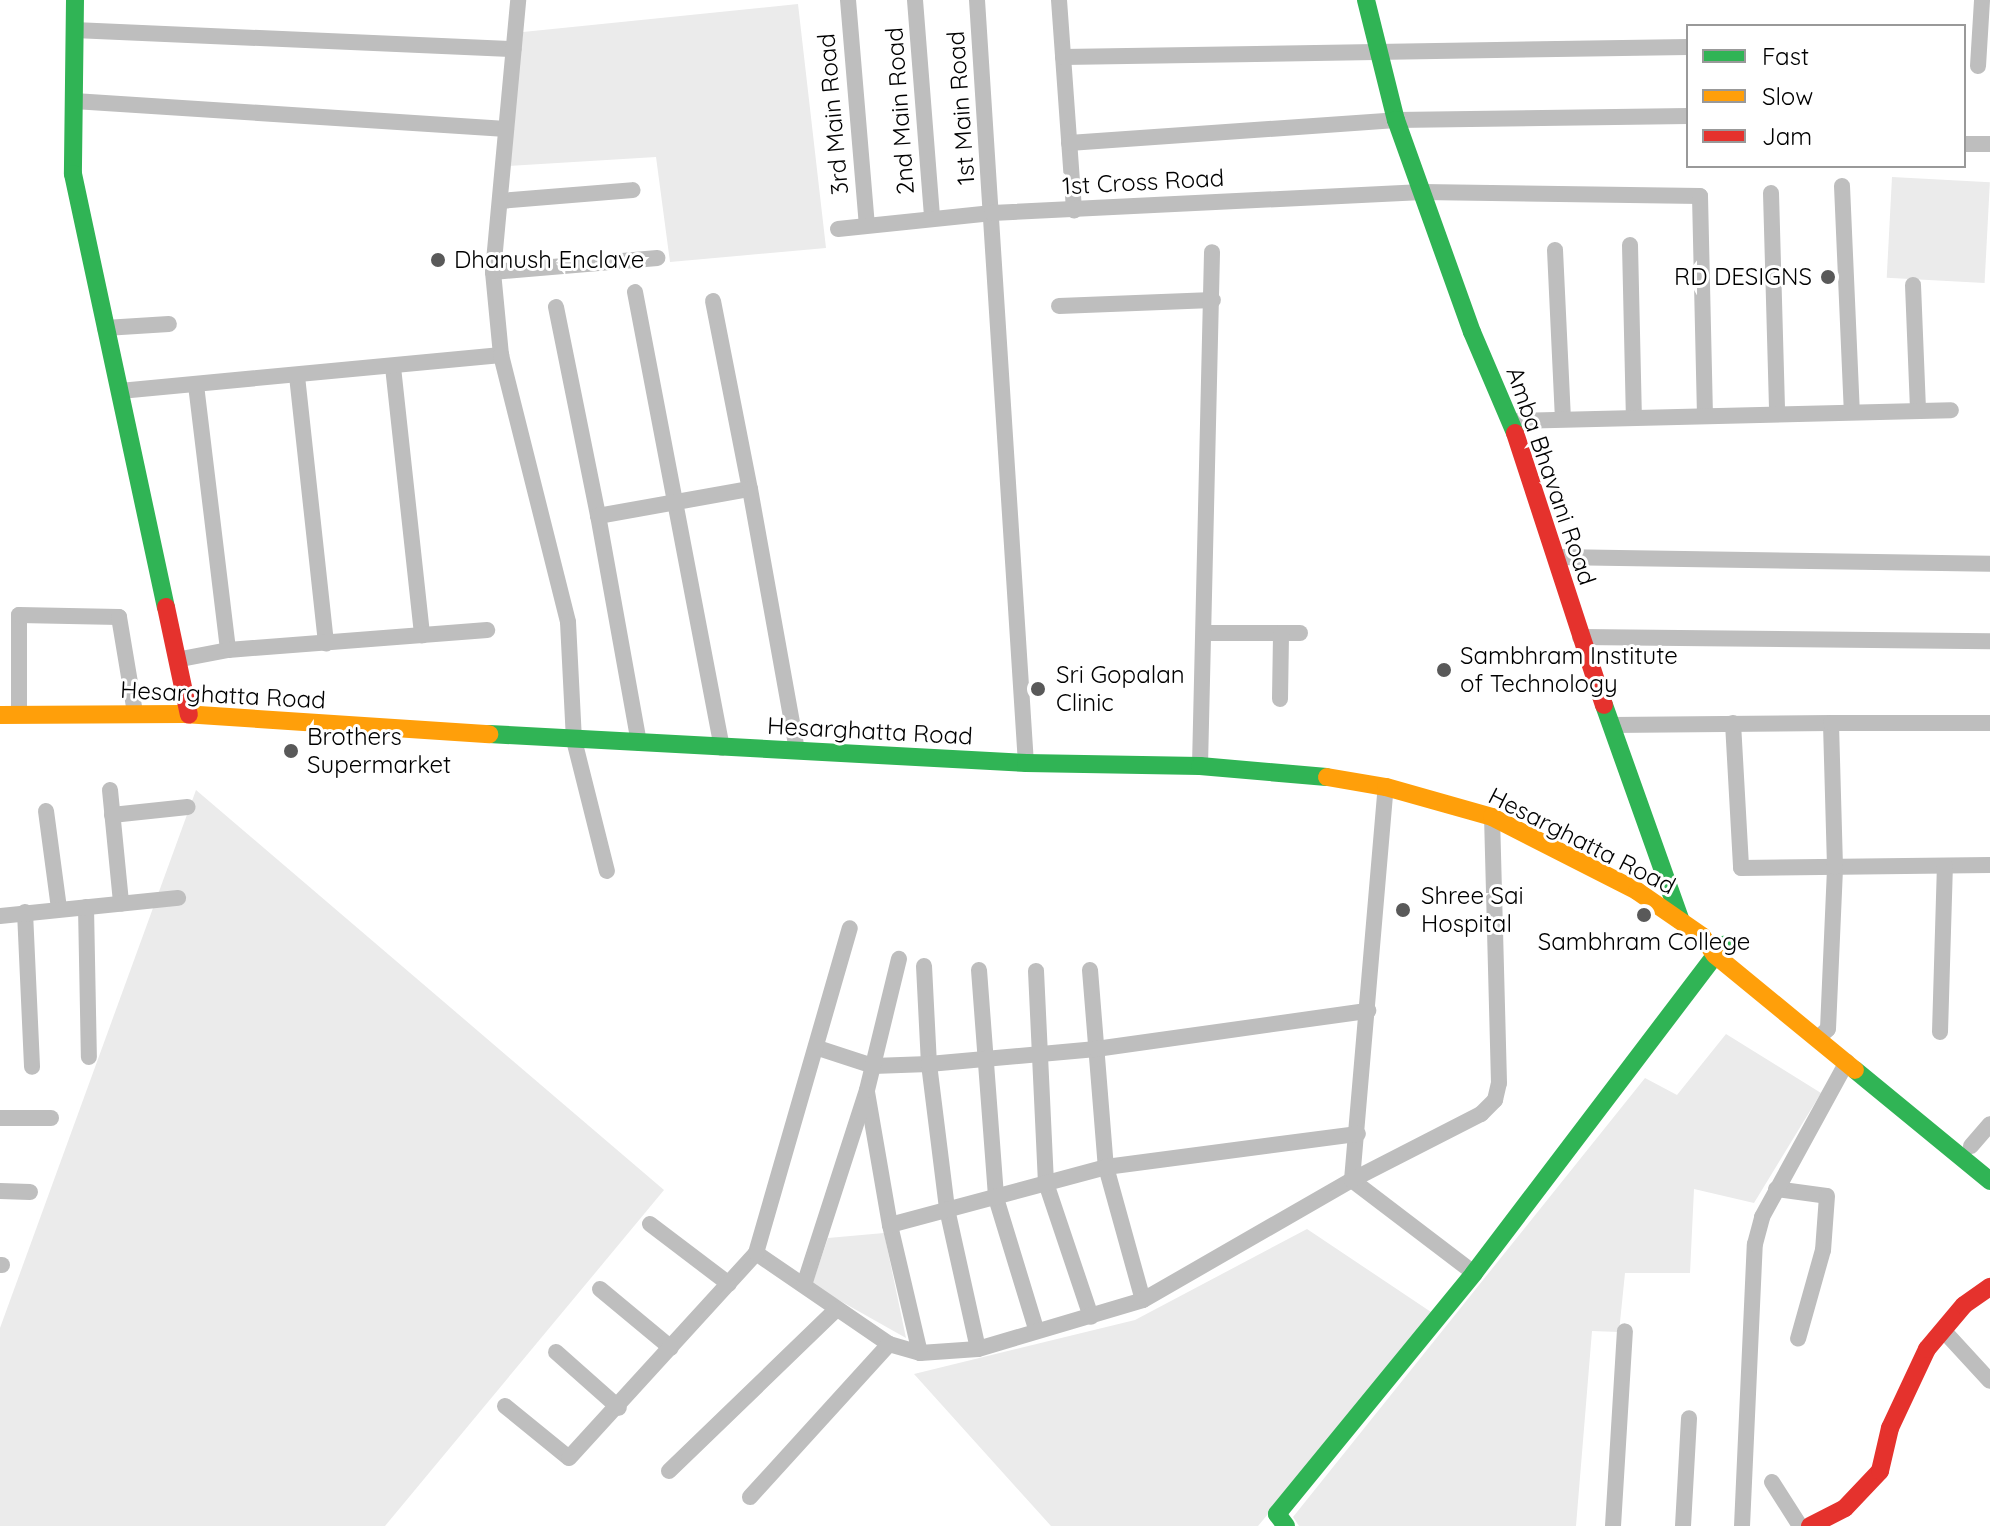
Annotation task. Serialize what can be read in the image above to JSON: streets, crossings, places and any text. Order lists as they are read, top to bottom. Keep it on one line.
{"streets":{"street":["1st Main Road","2nd Main Road","3rd Main Road","1st Cross Road","Amba Bhavani Road","Hesarghatta Road"]},"crossings":[["1st Main Road","1st Cross Road"],["1st Main Road","Hesarghatta Road"],["2nd Main Road","1st Cross Road"],["3rd Main Road","1st Cross Road"],["1st Cross Road","Amba Bhavani Road"],["Amba Bhavani Road","Hesarghatta Road"]],"places":["Dhanush Enclave","RD DESIGNS","Sambhram Institute of Technology","Sri Gopalan Clinic","Brothers Supermarket","Shree Sai Hospital","Sambhram College"],"legend":["Fast","Slow","Jam"]}
